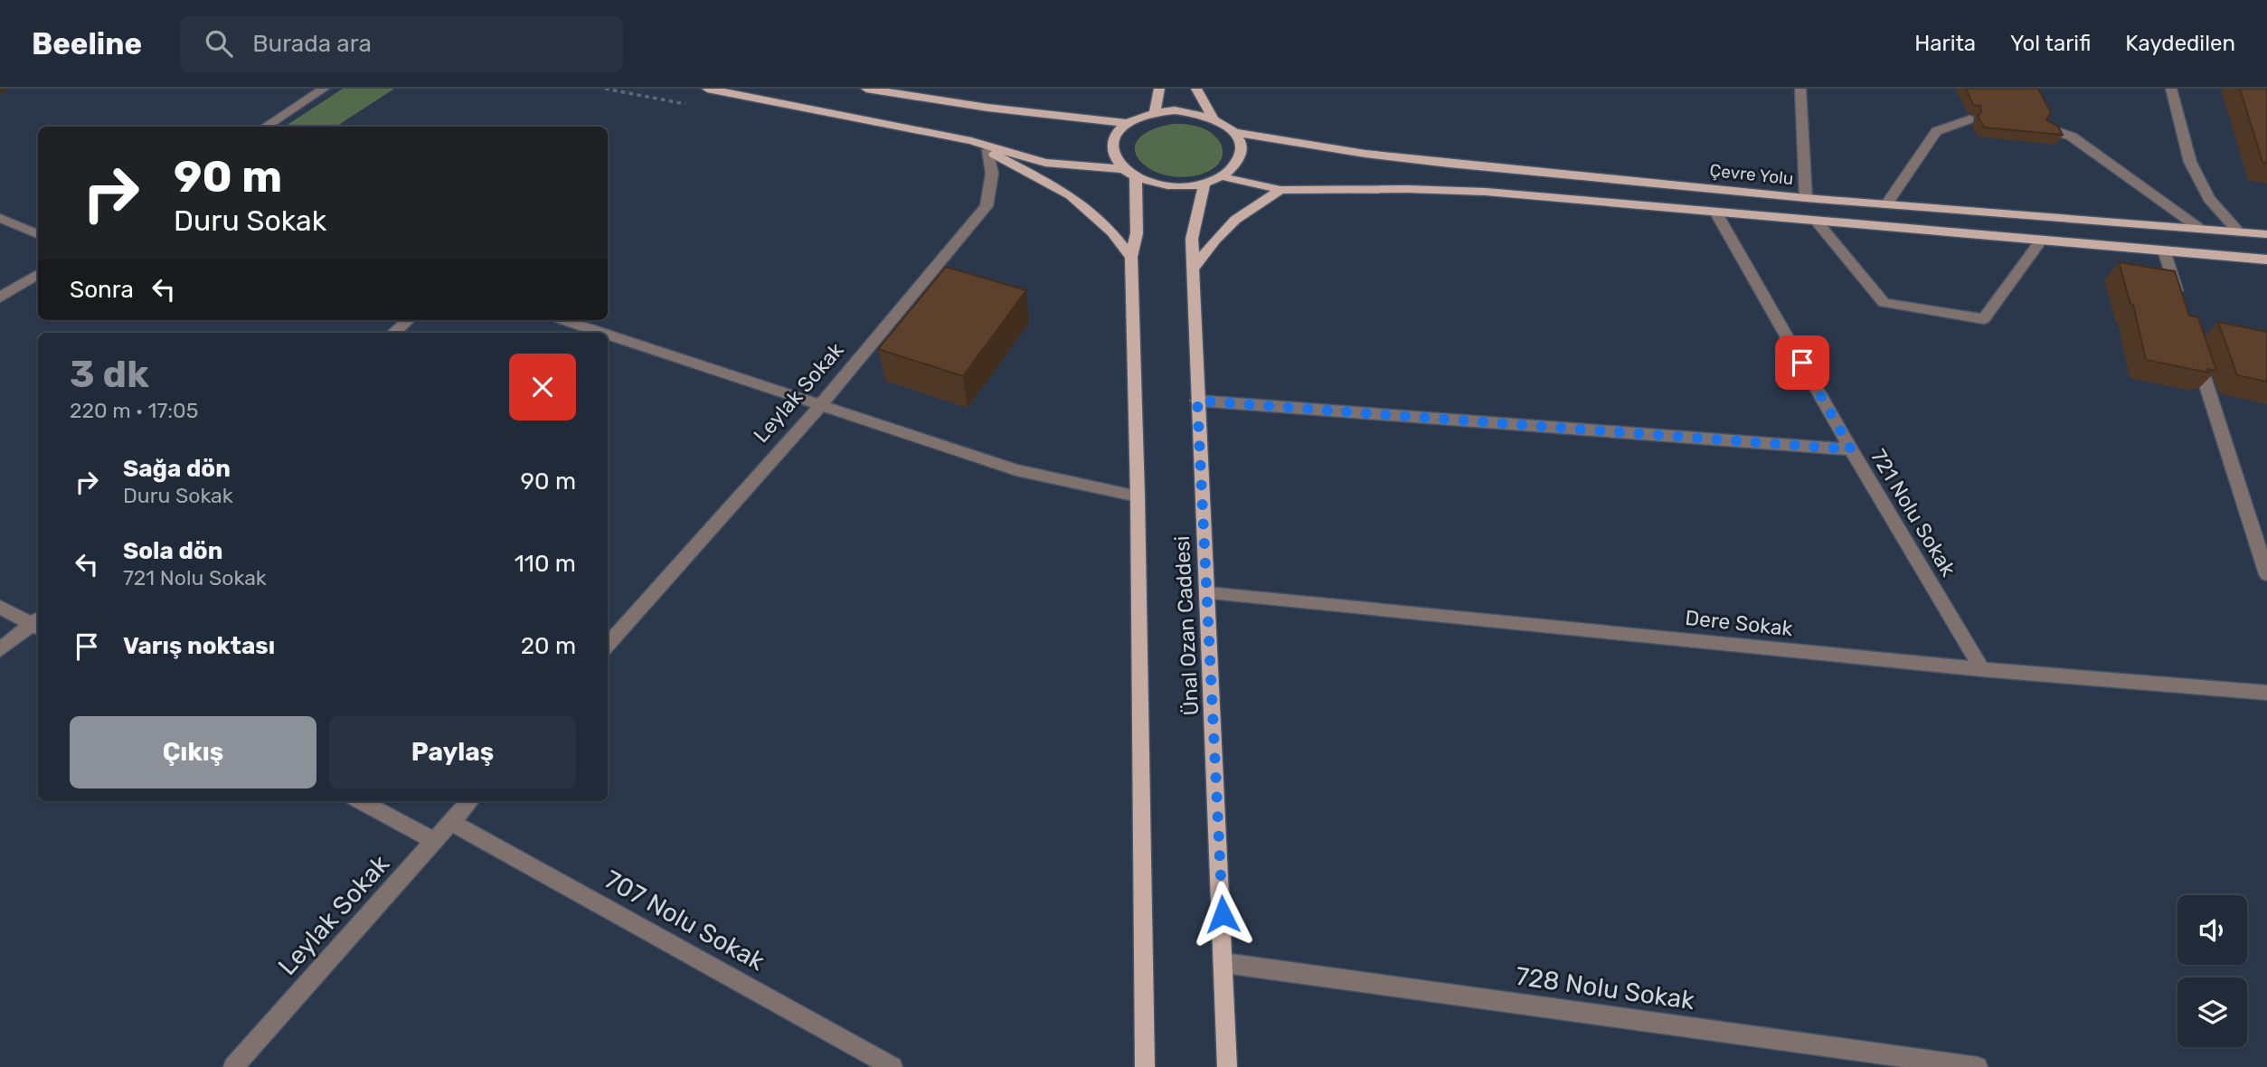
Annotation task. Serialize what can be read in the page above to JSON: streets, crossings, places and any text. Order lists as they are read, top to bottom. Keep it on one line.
{"streets":{"main road":["Çevre Yolu","Ünal Ozan Caddesi"],"street":["Leylak Sokak","721 Nolu Sokak","Dere Sokak","707 Nolu Sokak","728 Nolu Sokak"]},"crossings":[["Çevre Yolu","721 Nolu Sokak"],["Çevre Yolu","Ünal Ozan Caddesi"],["Leylak Sokak","707 Nolu Sokak"],["721 Nolu Sokak","Dere Sokak"],["Dere Sokak","Ünal Ozan Caddesi"],["Ünal Ozan Caddesi","728 Nolu Sokak"]],"page":{"header":"Beeline","search":"Burada ara","nav":["Harita","Yol tarifi","Kaydedilen"],"turn":["90 m","Duru Sokak"],"then":"Sonra","heading":["3 dk","220 m · 17:05"],"list":[{"name":"Sağa dön","note":"Duru Sokak","value":"90 m"},{"name":"Sola dön","note":"721 Nolu Sokak","value":"110 m"},{"name":"Varış noktası","value":"20 m"}],"buttons":["Çıkış","Paylaş"]}}
